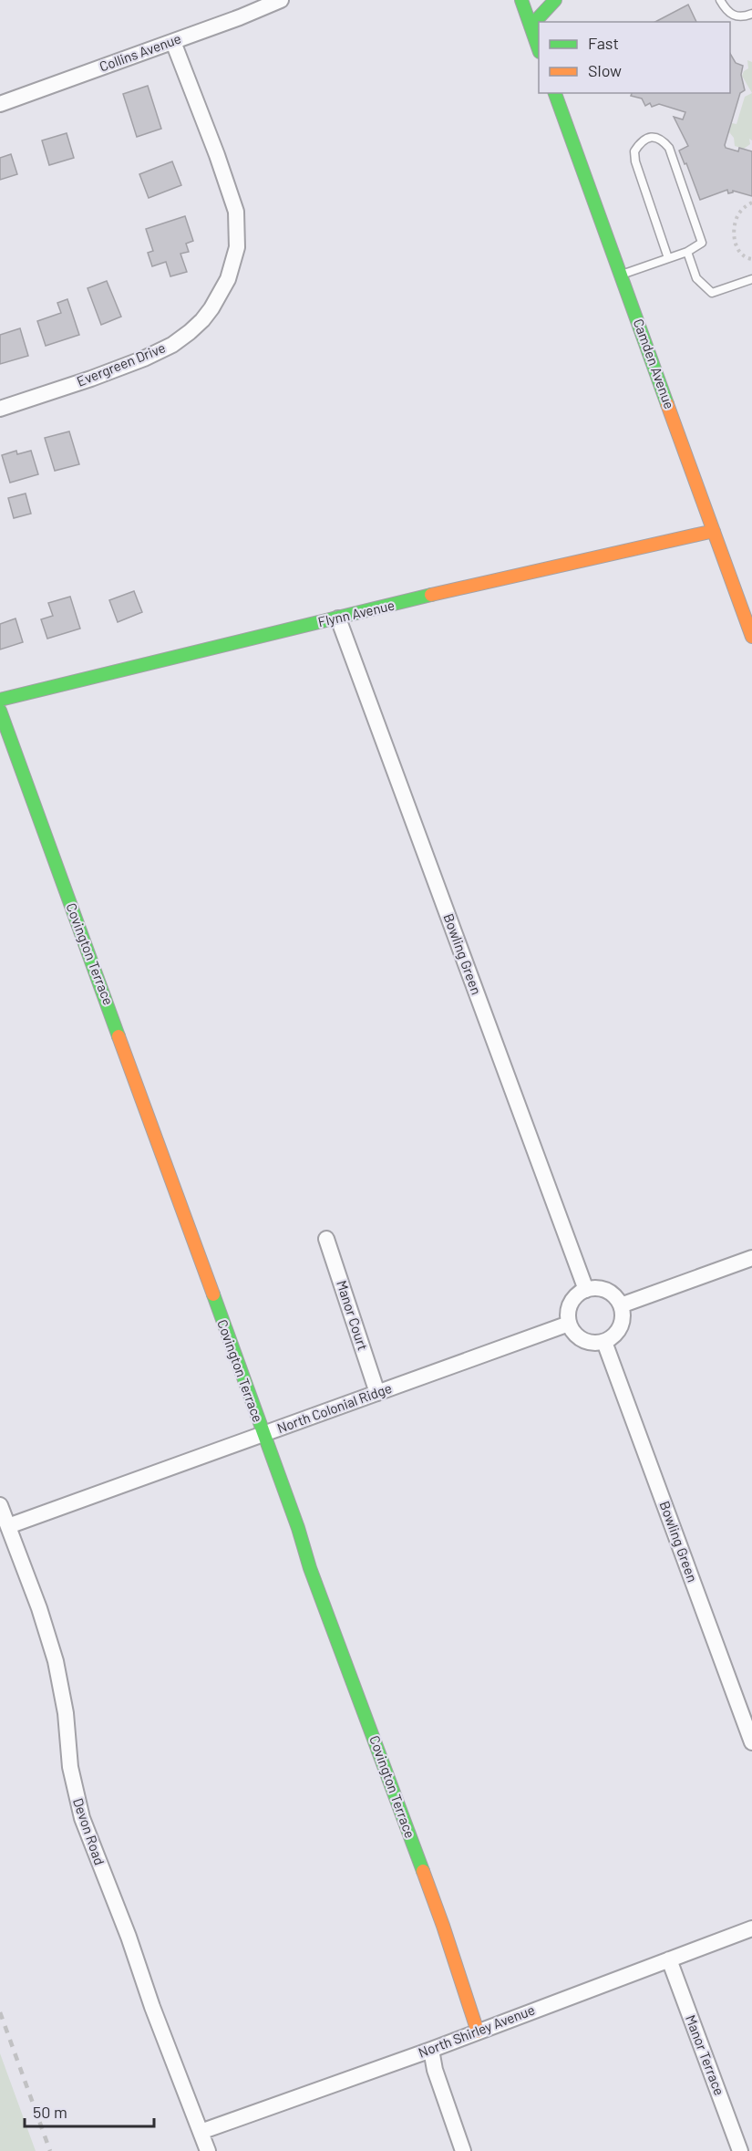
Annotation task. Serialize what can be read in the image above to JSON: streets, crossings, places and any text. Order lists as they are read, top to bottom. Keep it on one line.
{"streets":{"street":["Collins Avenue","Camden Avenue","Evergreen Drive","Flynn Avenue","Covington Terrace","Bowling Green","Manor Court","North Colonial Ridge","Devon Road","North Shirley Avenue","Manor Terrace"]},"crossings":[["Collins Avenue","Evergreen Drive"],["Camden Avenue","Flynn Avenue"],["Flynn Avenue","Bowling Green"],["Covington Terrace","North Colonial Ridge"],["Covington Terrace","North Shirley Avenue"],["Bowling Green","North Colonial Ridge"],["Manor Court","North Colonial Ridge"],["North Colonial Ridge","Devon Road"],["Devon Road","North Shirley Avenue"],["North Shirley Avenue","Manor Terrace"]],"legend":["Fast","Slow"],"scale_bar":"50 m"}
